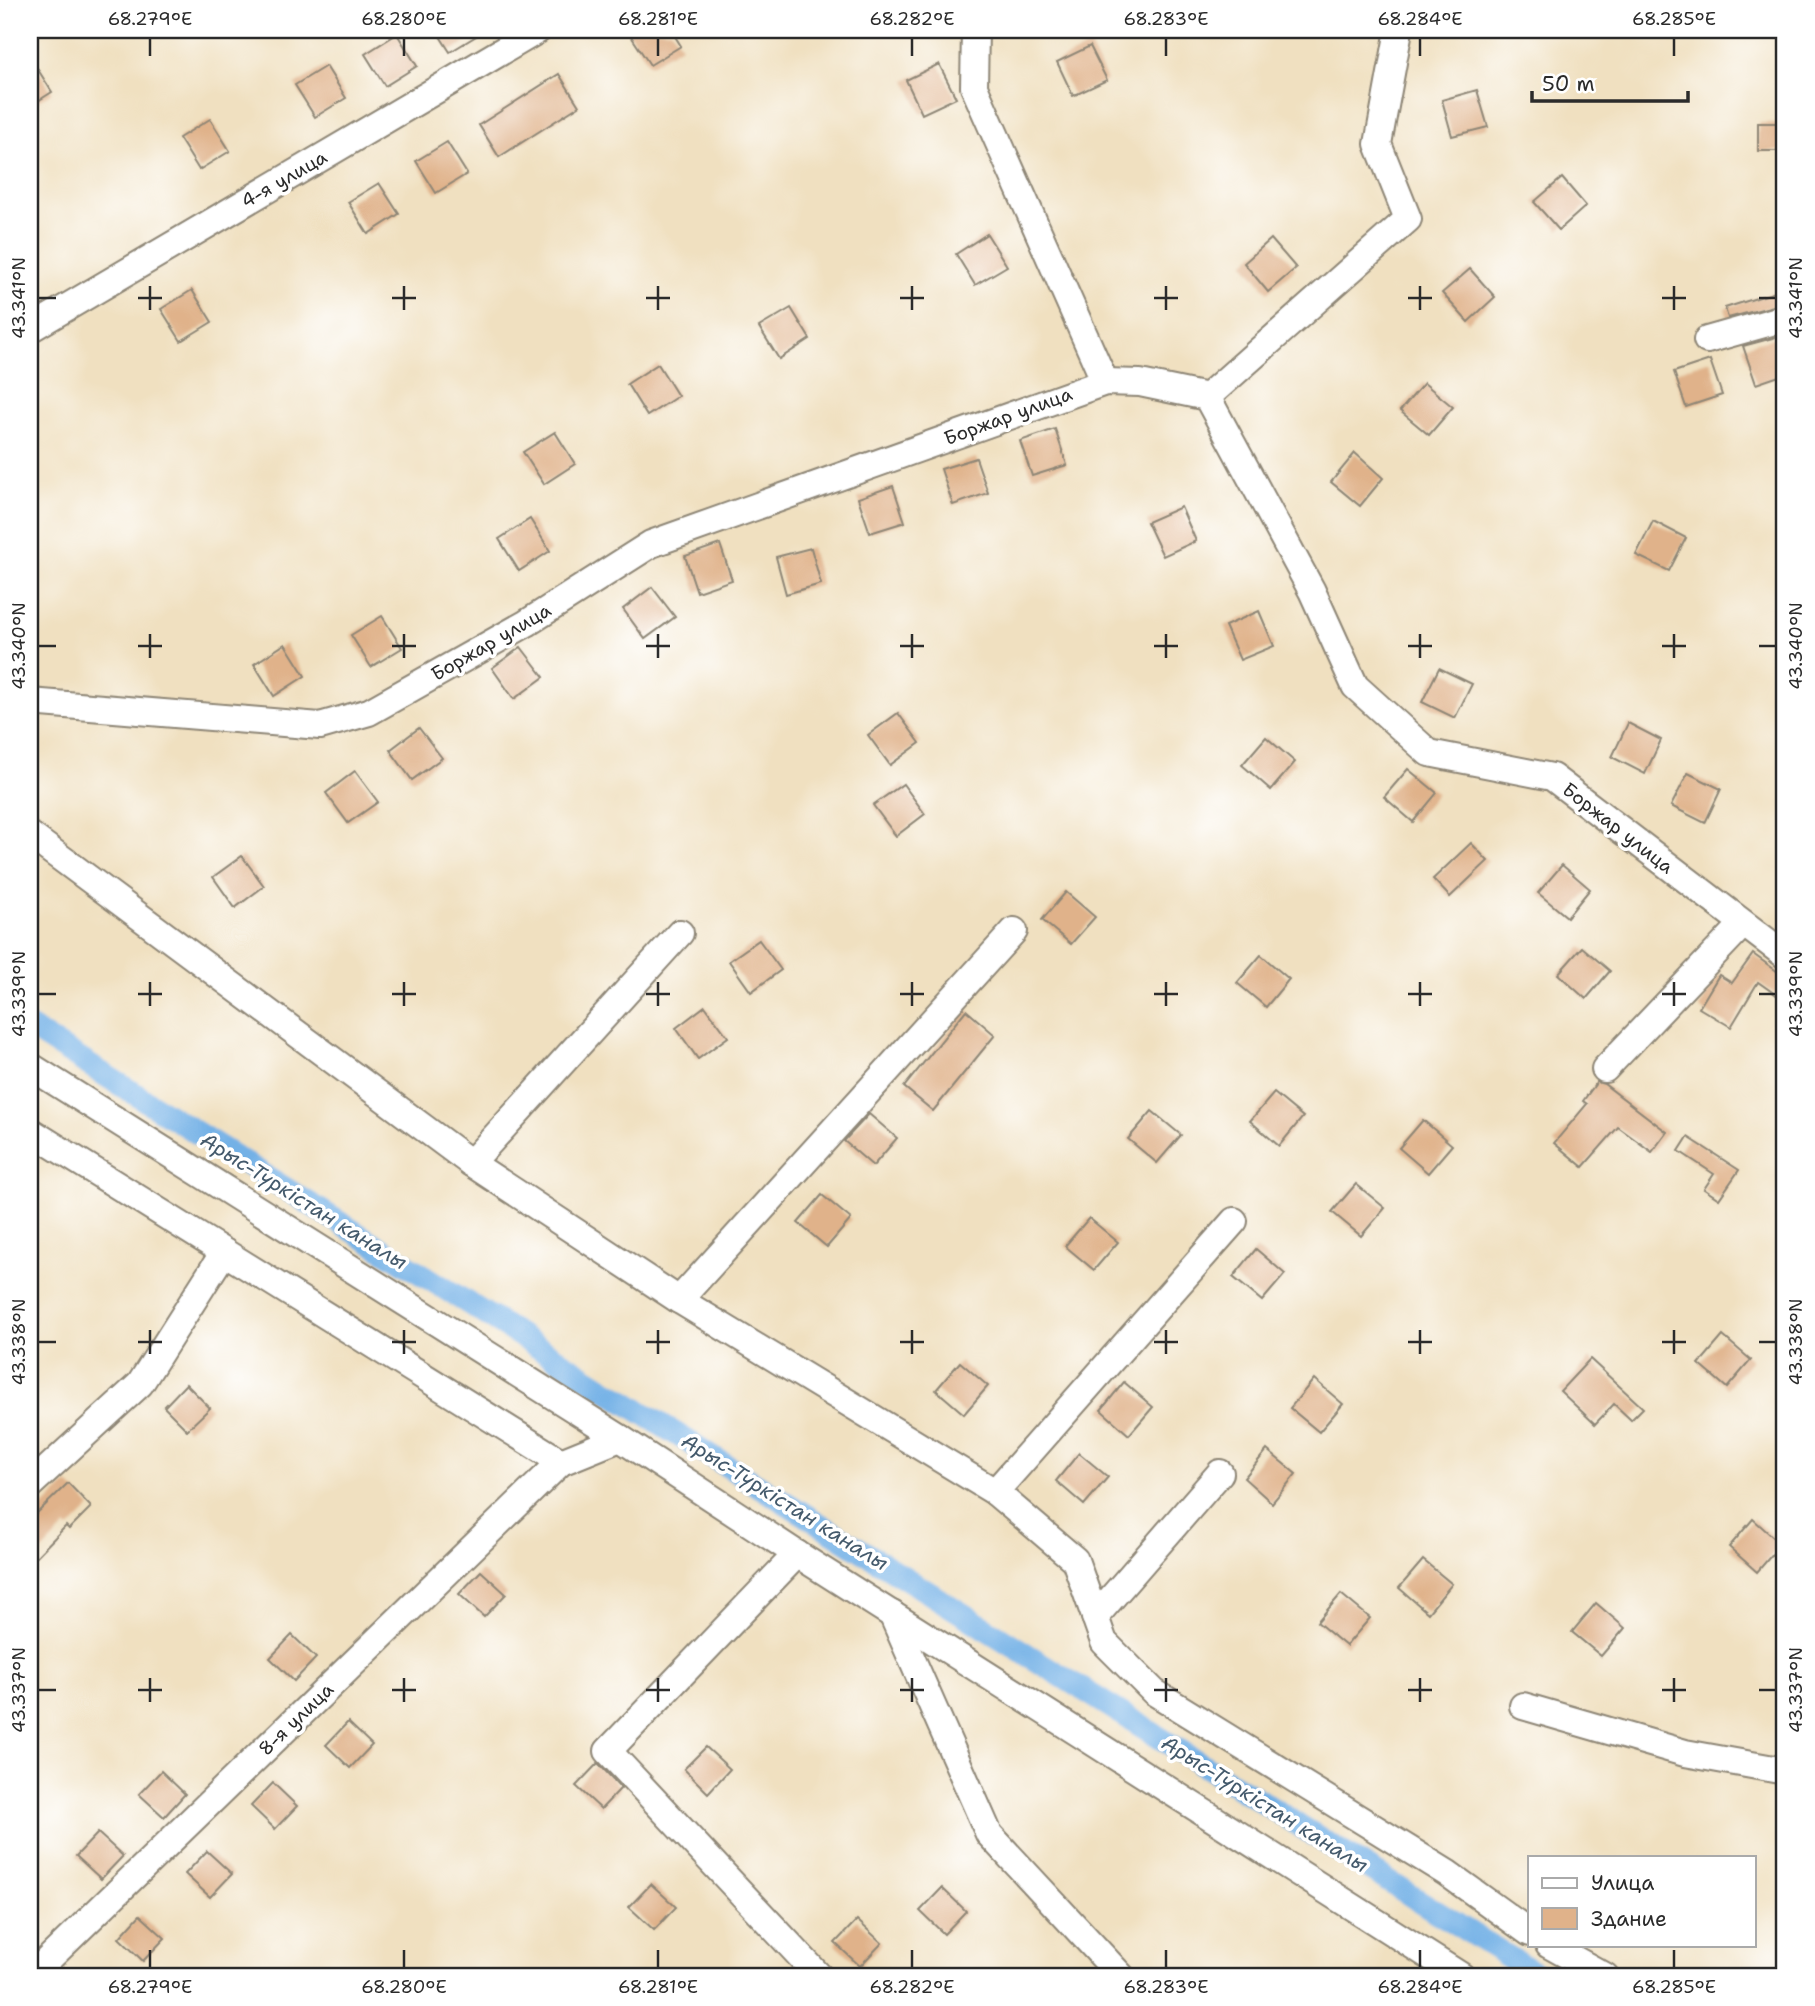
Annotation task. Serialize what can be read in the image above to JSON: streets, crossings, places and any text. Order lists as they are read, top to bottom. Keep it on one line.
{"streets":{"street":["4-я улица","Боржар улица","8-я улица"]},"water":["Арыс-Түркістан каналы"],"legend":["Улица","Здание"],"scale_bar":"50 m","coordinates":["68.279°E","68.280°E","68.281°E","68.282°E","68.283°E","68.284°E","68.285°E","43.341°N","43.340°N","43.339°N","43.338°N","43.337°N"]}
